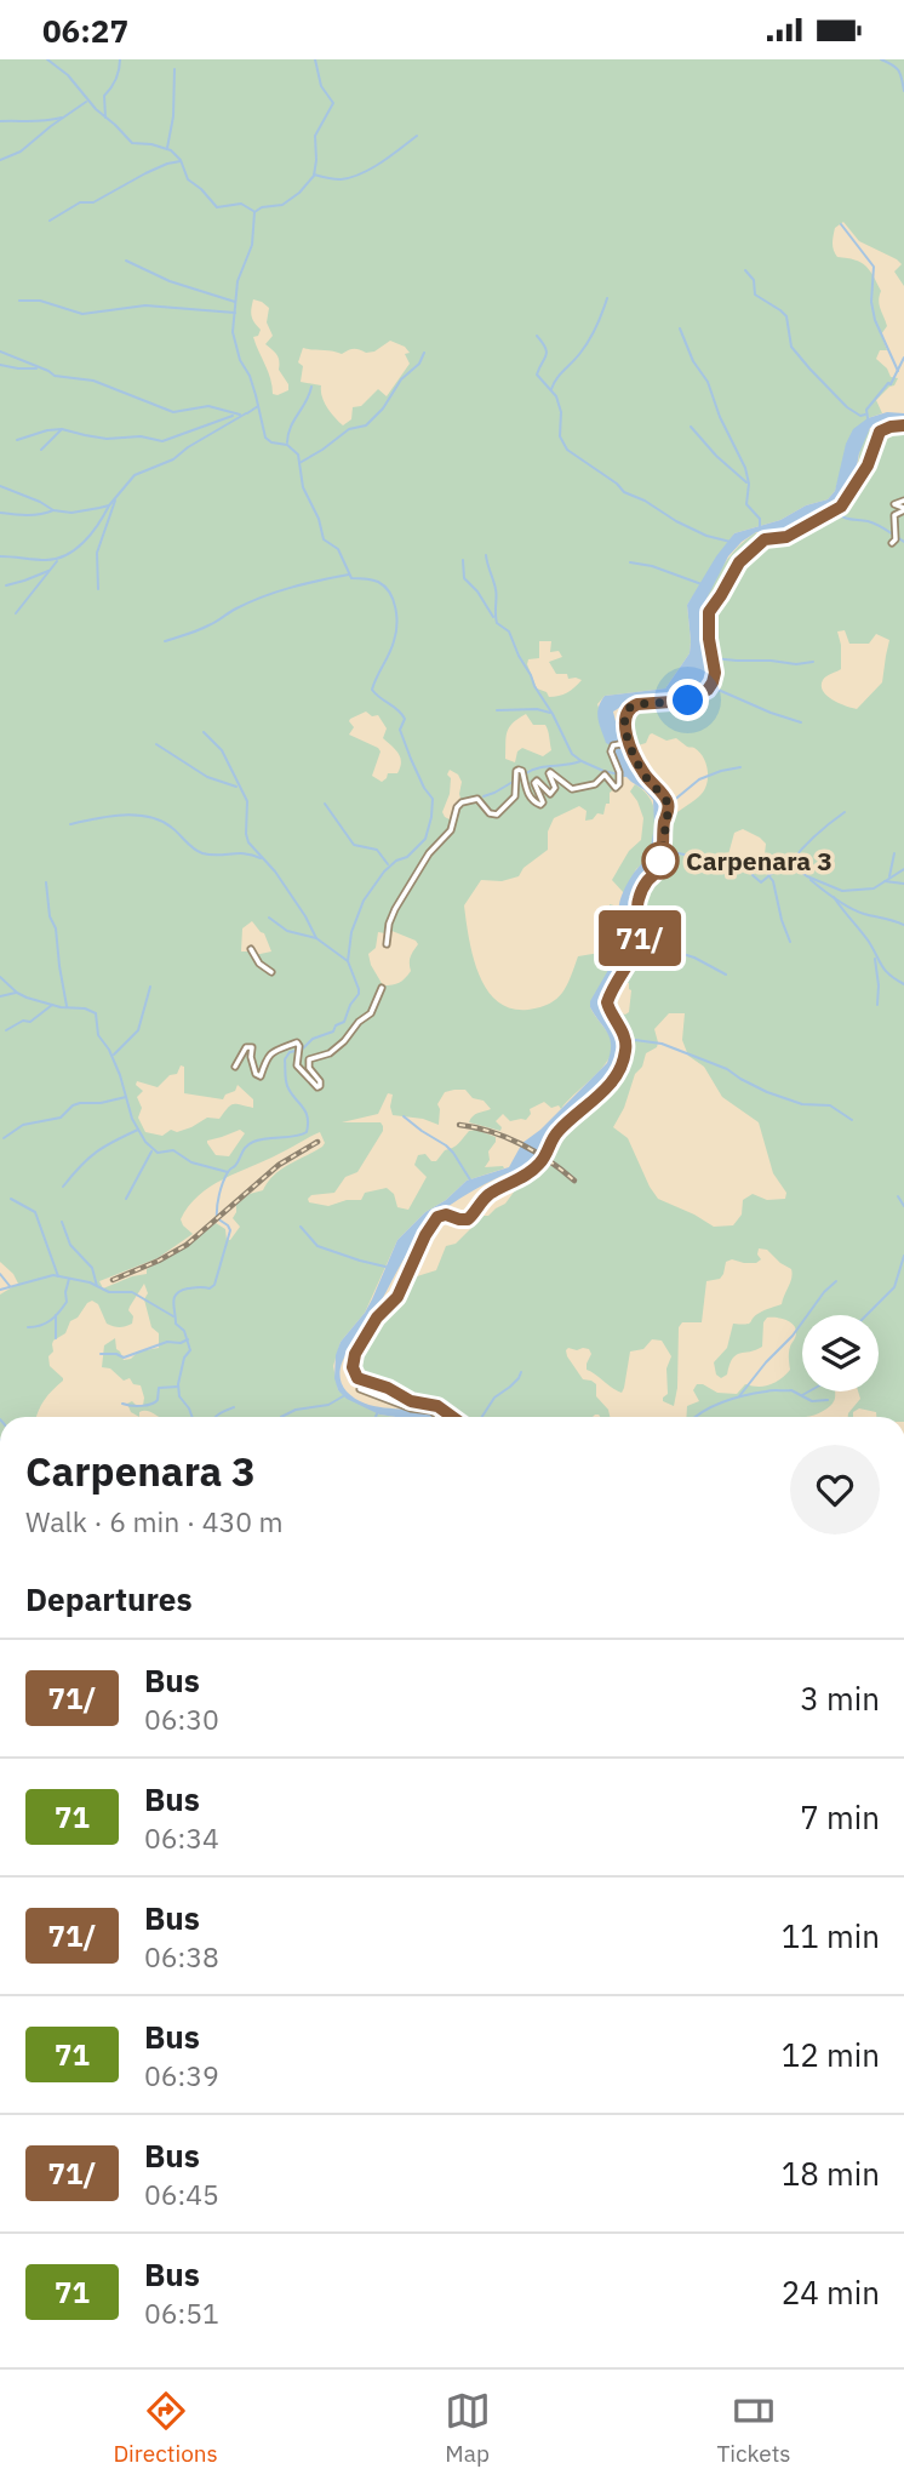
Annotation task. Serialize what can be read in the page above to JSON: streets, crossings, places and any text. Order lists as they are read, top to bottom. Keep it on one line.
{"places":["Carpenara 3"],"lines":["bus line 71/"],"page":{"status":"06:27","on_map":"71/","heading":[["Carpenara 3","Walk · 6 min · 430 m"],"Departures"],"list":[{"mark":"71/","name":"Bus","note":"06:30","value":"3 min"},{"mark":"71","name":"Bus","note":"06:34","value":"7 min"},{"mark":"71/","name":"Bus","note":"06:38","value":"11 min"},{"mark":"71","name":"Bus","note":"06:39","value":"12 min"},{"mark":"71/","name":"Bus","note":"06:45","value":"18 min"},{"mark":"71","name":"Bus","note":"06:51","value":"24 min"}],"tabs":["Directions","Map","Tickets"]}}
